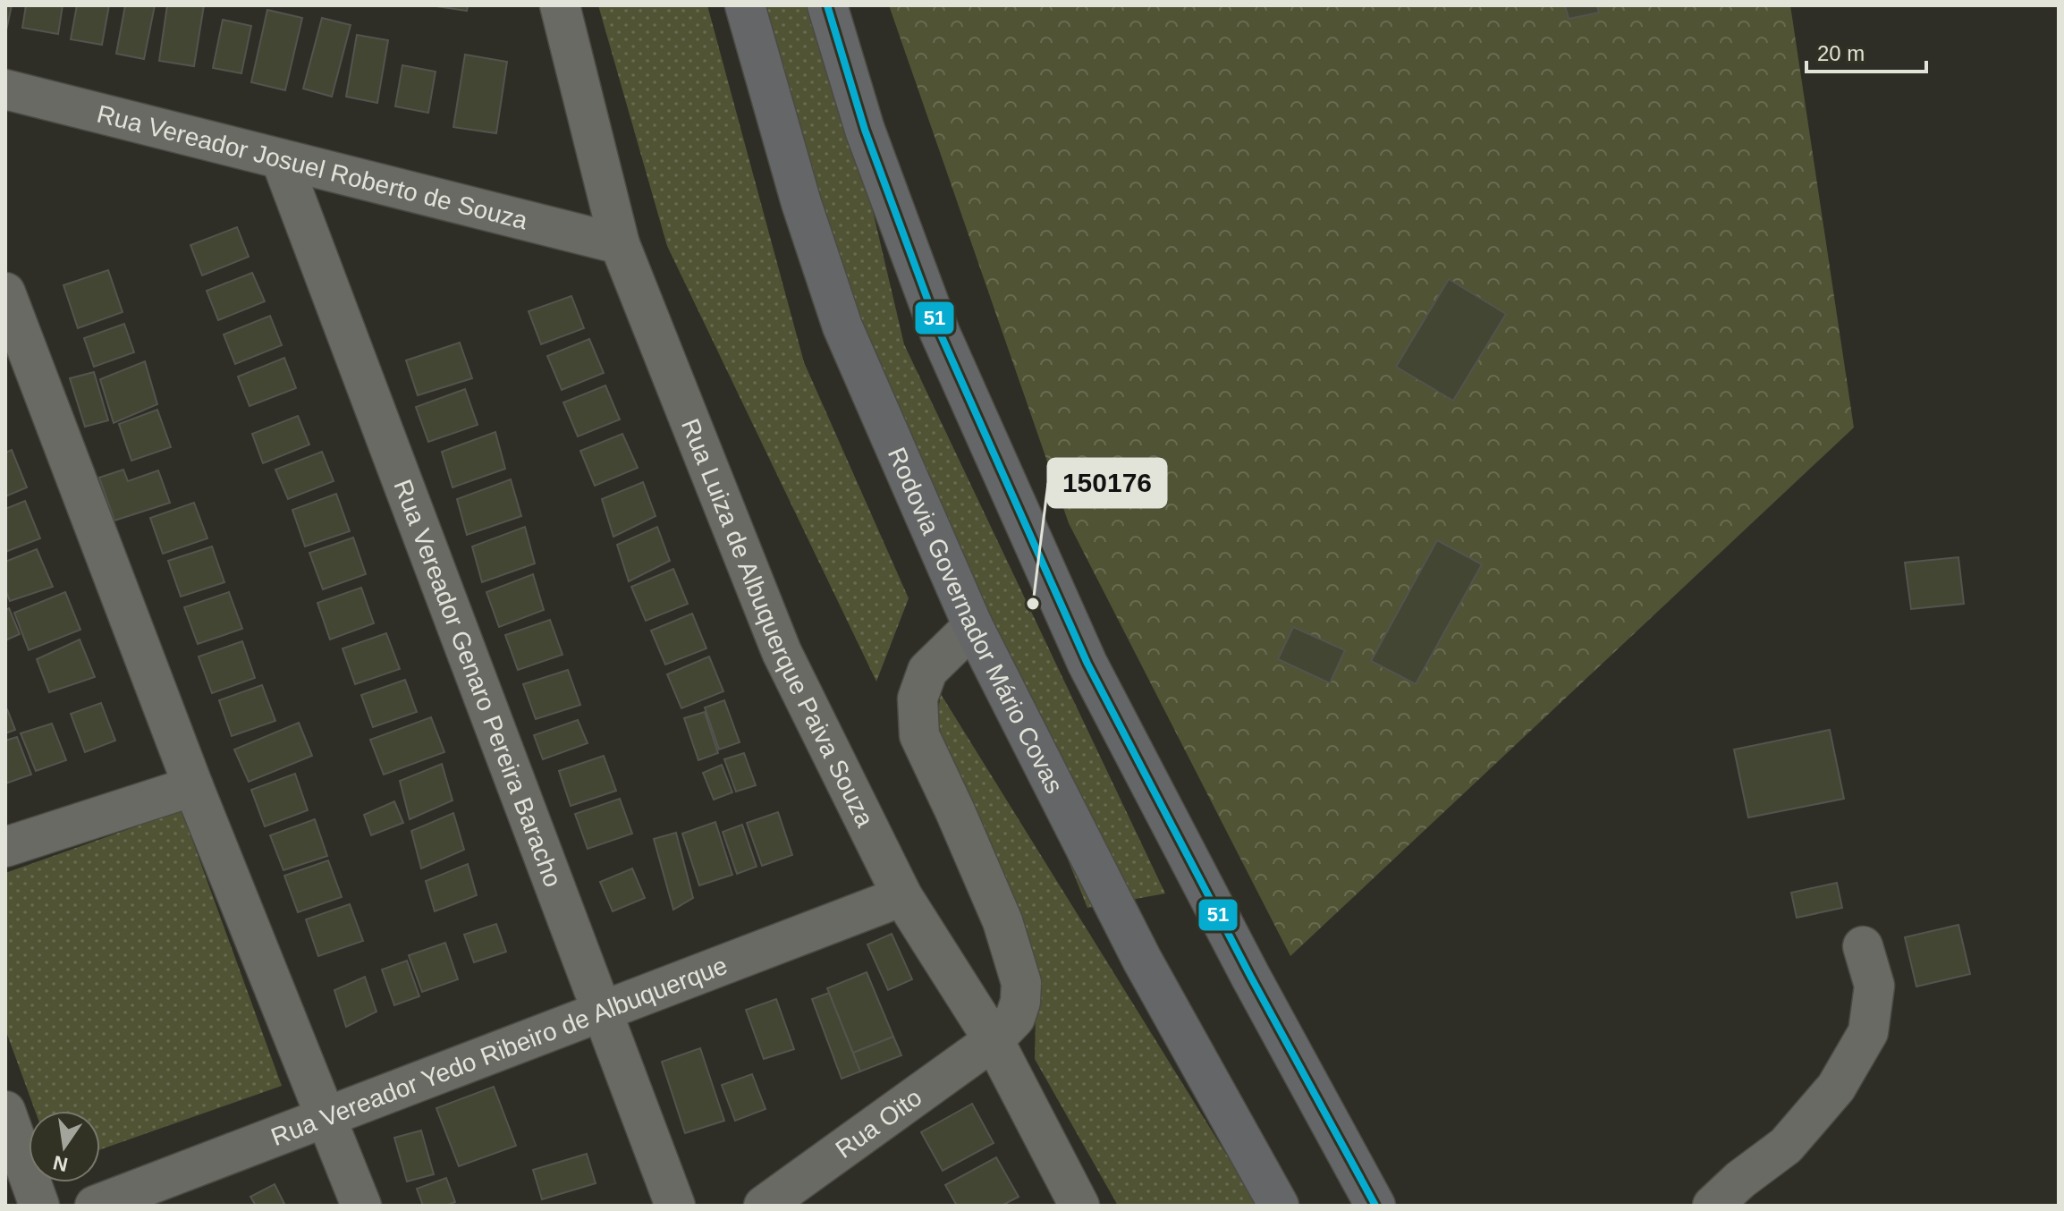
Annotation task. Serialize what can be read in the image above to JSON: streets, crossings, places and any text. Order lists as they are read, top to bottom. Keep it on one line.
{"streets":{"highway":["Rodovia Governador Mário Covas"],"street":["Rua Vereador Josuel Roberto de Souza","Rua Luiza de Albuquerque Paiva Souza","Rua Vereador Genaro Pereira Baracho","Rua Vereador Yedo Ribeiro de Albuquerque","Rua Oito"]},"crossings":[["Rua Vereador Josuel Roberto de Souza","Rua Luiza de Albuquerque Paiva Souza"],["Rua Vereador Josuel Roberto de Souza","Rua Vereador Genaro Pereira Baracho"],["Rodovia Governador Mário Covas","Rua Oito"],["Rua Luiza de Albuquerque Paiva Souza","Rua Vereador Yedo Ribeiro de Albuquerque"],["Rua Luiza de Albuquerque Paiva Souza","Rua Oito"],["Rua Vereador Genaro Pereira Baracho","Rua Vereador Yedo Ribeiro de Albuquerque"]],"places":["150176"],"lines":["transit line 51"],"scale_bar":"20 m","north":"bottom"}
